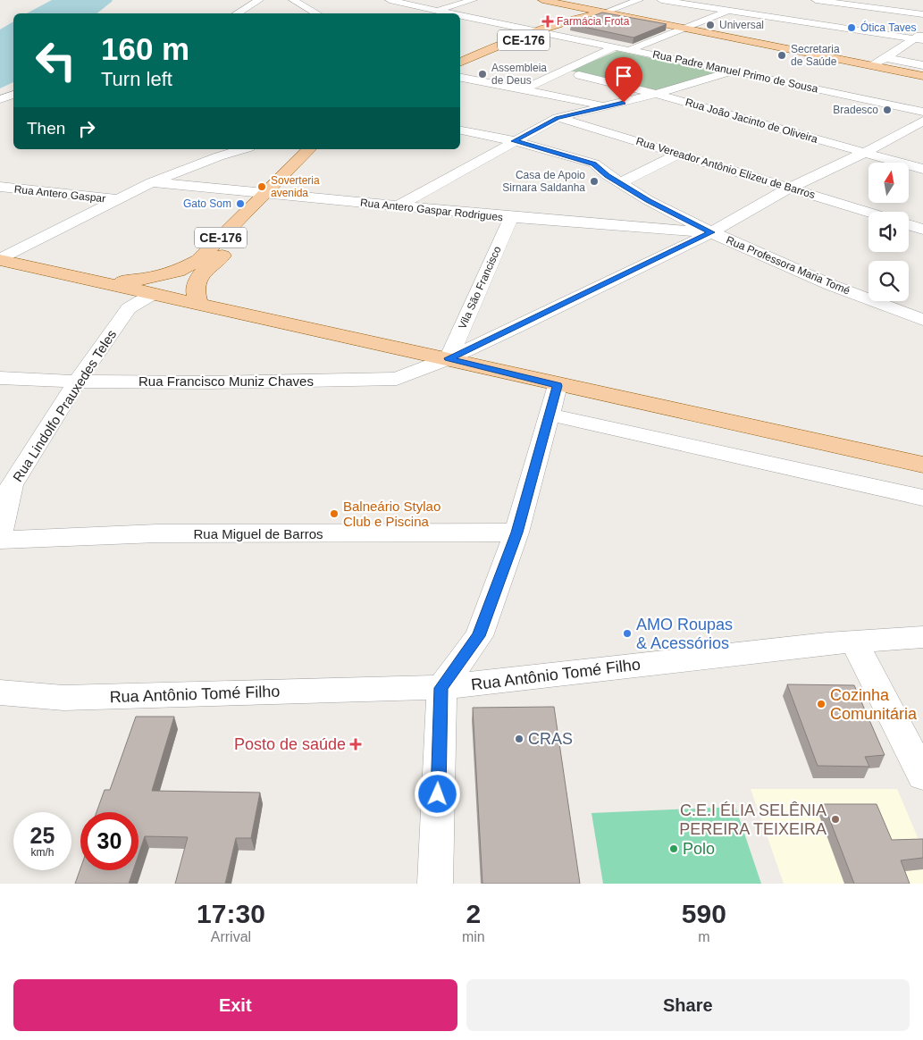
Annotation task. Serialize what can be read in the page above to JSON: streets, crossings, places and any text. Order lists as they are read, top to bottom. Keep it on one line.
{"streets":{"main road":["CE-176"],"street":["Rua Padre Manuel Primo de Sousa","Rua João Jacinto de Oliveira","Rua Vereador Antônio Elizeu de Barros","Rua Antero Gaspar","Rua Antero Gaspar Rodrigues","Rua Professora Maria Tomé","Vila São Francisco","Rua Francisco Muniz Chaves","Rua Lindolfo Prauxedes Teles","Rua Miguel de Barros","Rua Antônio Tomé Filho"]},"crossings":[["CE-176","Rua Padre Manuel Primo de Sousa"],["CE-176","Rua Antero Gaspar Rodrigues"],["Rua João Jacinto de Oliveira","Rua Francisco Muniz Chaves"],["Rua Vereador Antônio Elizeu de Barros","Rua Francisco Muniz Chaves"],["Rua Antero Gaspar Rodrigues","Rua Professora Maria Tomé"],["Rua Antero Gaspar Rodrigues","Vila São Francisco"],["Rua Antero Gaspar Rodrigues","Rua Francisco Muniz Chaves"],["Rua Professora Maria Tomé","Rua Francisco Muniz Chaves"],["Vila São Francisco","Rua Francisco Muniz Chaves"],["Rua Francisco Muniz Chaves","Rua Lindolfo Prauxedes Teles"]],"places":{"health":["Farmácia Frota","Posto de saúde"],"other":["Universal","Ótica Taves","Secretaria de Saúde","Assembleia de Deus","Bradesco","Casa de Apoio Sirnara Saldanha","Soverteria avenida","Gato Som","Balneário Stylao Club e Piscina","AMO Roupas & Acessórios","Cozinha Comunitária","CRAS","C.E.I ÉLIA SELÊNIA PEREIRA TEIXEIRA","Polo"]},"north":"top","page":{"turn":["160 m","Turn left"],"then":"Then","speed":"25 km/h","limit":"30","eta":["17:30","Arrival","2","min","590","m"],"buttons":["Exit","Share"]}}
